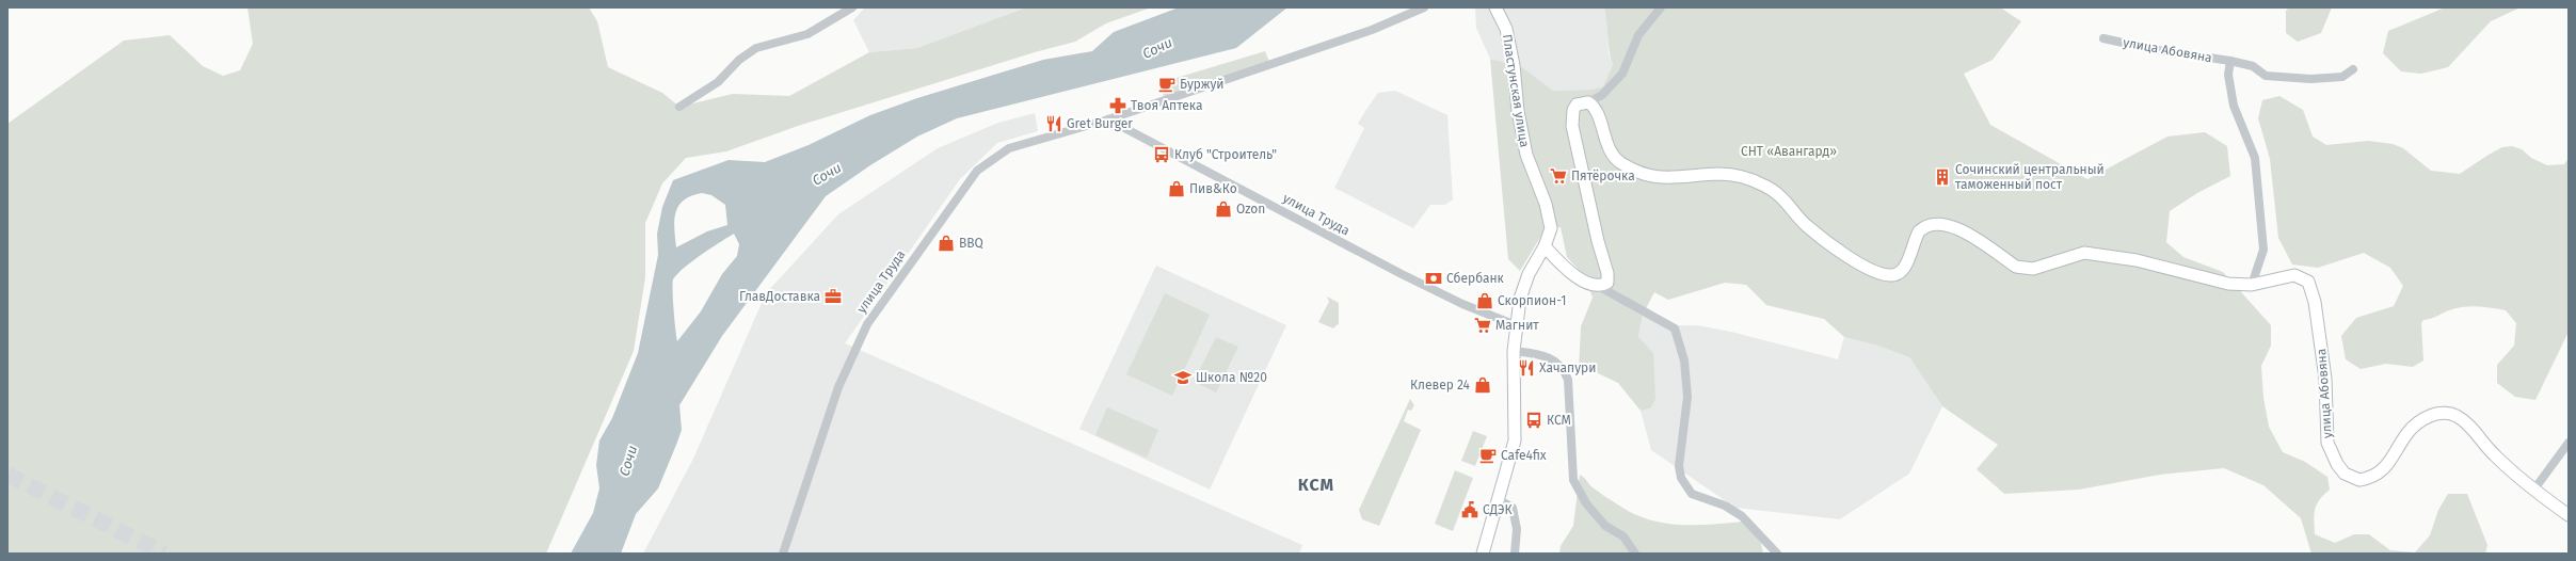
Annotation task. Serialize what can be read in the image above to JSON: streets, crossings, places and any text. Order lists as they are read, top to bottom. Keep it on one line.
{"streets":{"street":["улица Абовяна","Пластунская улица","улица Труда"]},"crossings":[["Пластунская улица","улица Труда"]],"districts":["КСМ"],"water":["Сочи"],"parks":["СНТ «Авангард»"],"places":{"cafe":["Буржуй","Cafe4fix"],"pharmacy":["Твоя Аптека"],"restaurant":["Gret Burger","Хачапури"],"bus stop":["Клуб \"Строитель\"","КСМ"],"supermarket":["Пятёрочка","Магнит"],"building":["Сочинский центральный таможенный пост"],"shop":["Пив&Ко","Ozon","BBQ","Скорпион-1","Клевер 24"],"bank":["Сбербанк"],"office":["ГлавДоставка"],"school or university":["Школа №20"],"public building":["СДЭК"]}}
